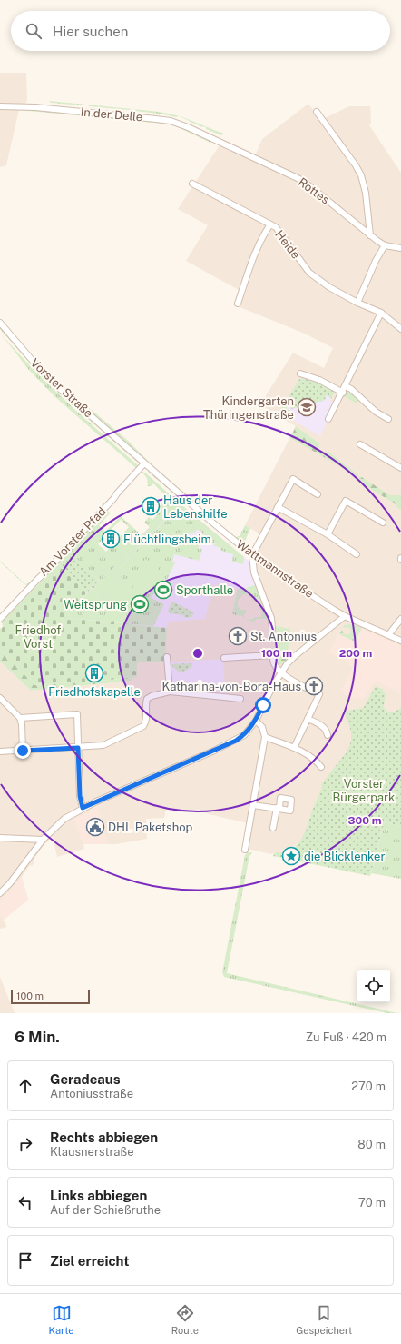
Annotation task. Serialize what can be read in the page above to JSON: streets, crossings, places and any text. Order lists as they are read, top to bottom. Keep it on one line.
{"streets":{"street":["In der Delle","Rottes","Heide","Vorster Straße","Am Vorster Pfad","Wattmannstraße"]},"crossings":[["In der Delle","Rottes"],["Vorster Straße","Wattmannstraße"],["Am Vorster Pfad","Wattmannstraße"]],"parks":["Friedhof Vorst","Vorster Bürgerpark"],"places":{"school or university":["Kindergarten Thüringenstraße"],"building":["Haus der Lebenshilfe","Flüchtlingsheim","Friedhofskapelle"],"sports":["Sporthalle","Weitsprung"],"church":["St. Antonius","Katharina-von-Bora-Haus"],"public building":["DHL Paketshop"],"place":["die Blicklenker"]},"scale_bar":"100 m","page":{"search":"Hier suchen","scale":"100 m","heading":["6 Min.","Zu Fuß · 420 m"],"list":[["Geradeaus","Antoniusstraße","270 m"],["Rechts abbiegen","Klausnerstraße","80 m"],["Links abbiegen","Auf der Schießruthe","70 m"],"Ziel erreicht"],"nav":["Karte","Route","Gespeichert"]},"rings":["100 m","200 m","300 m"]}
